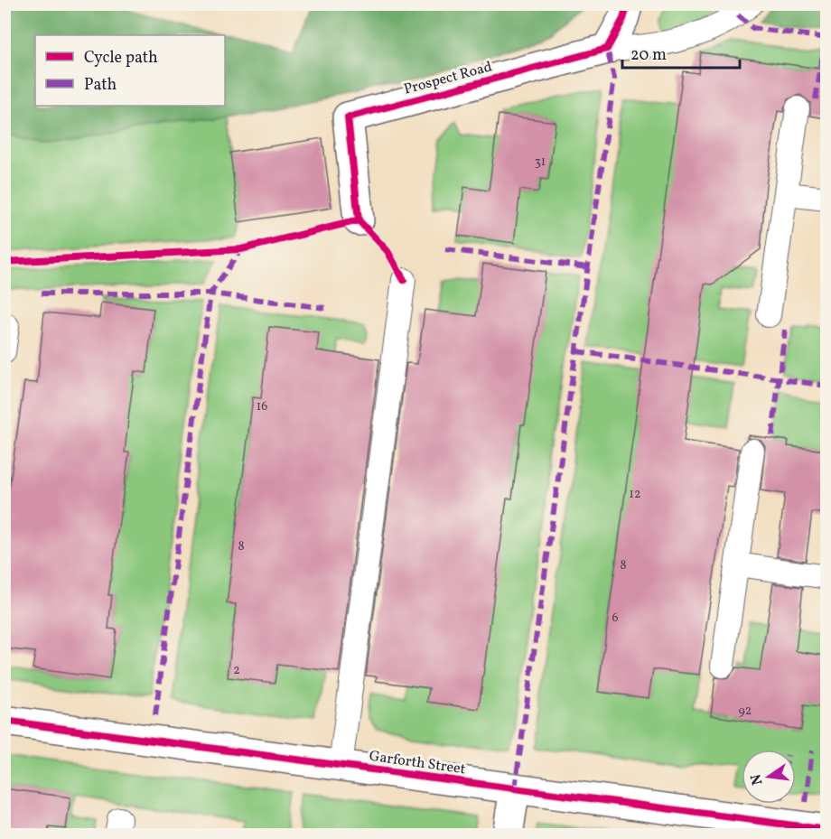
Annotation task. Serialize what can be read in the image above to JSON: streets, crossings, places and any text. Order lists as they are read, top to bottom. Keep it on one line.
{"streets":{"street":["Prospect Road","Garforth Street"]},"house_numbers":["31","16","12","8","8","6","2","92"],"legend":["Cycle path","Path"],"scale_bar":"20 m","north":"left"}
